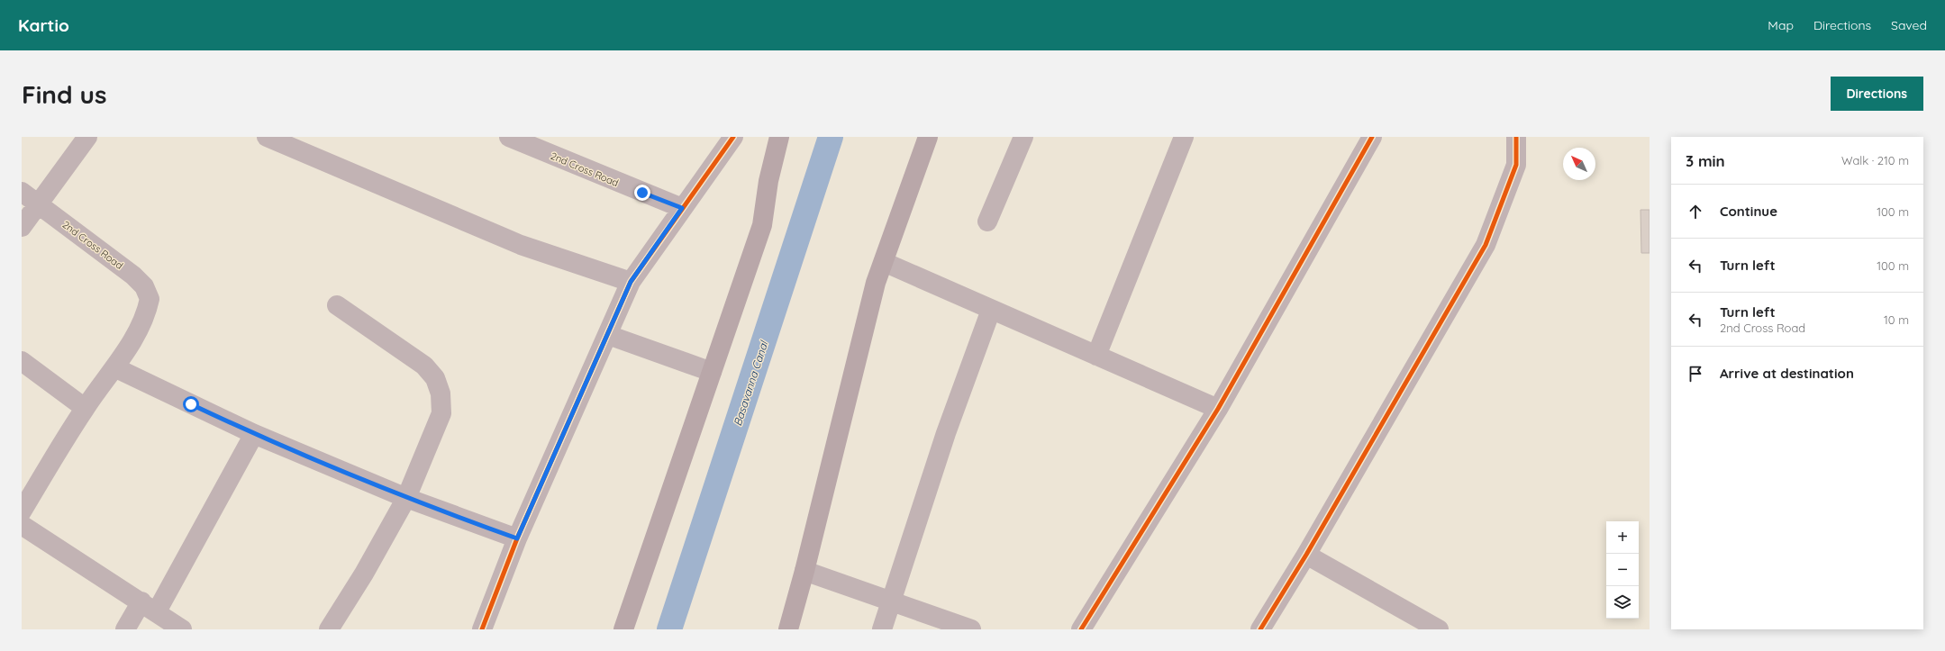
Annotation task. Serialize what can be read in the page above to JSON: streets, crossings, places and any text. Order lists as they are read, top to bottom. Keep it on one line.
{"streets":{"street":["2nd Cross Road"]},"water":["Basavanna Canal"],"north":"top left","page":{"header":"Kartio","nav":["Map","Directions","Saved"],"buttons":"Directions","title":"Find us","heading":["3 min","Walk · 210 m"],"list":[["Continue","100 m"],["Turn left","100 m"],["Turn left","2nd Cross Road","10 m"],"Arrive at destination"],"map_buttons":["+","−"]}}
